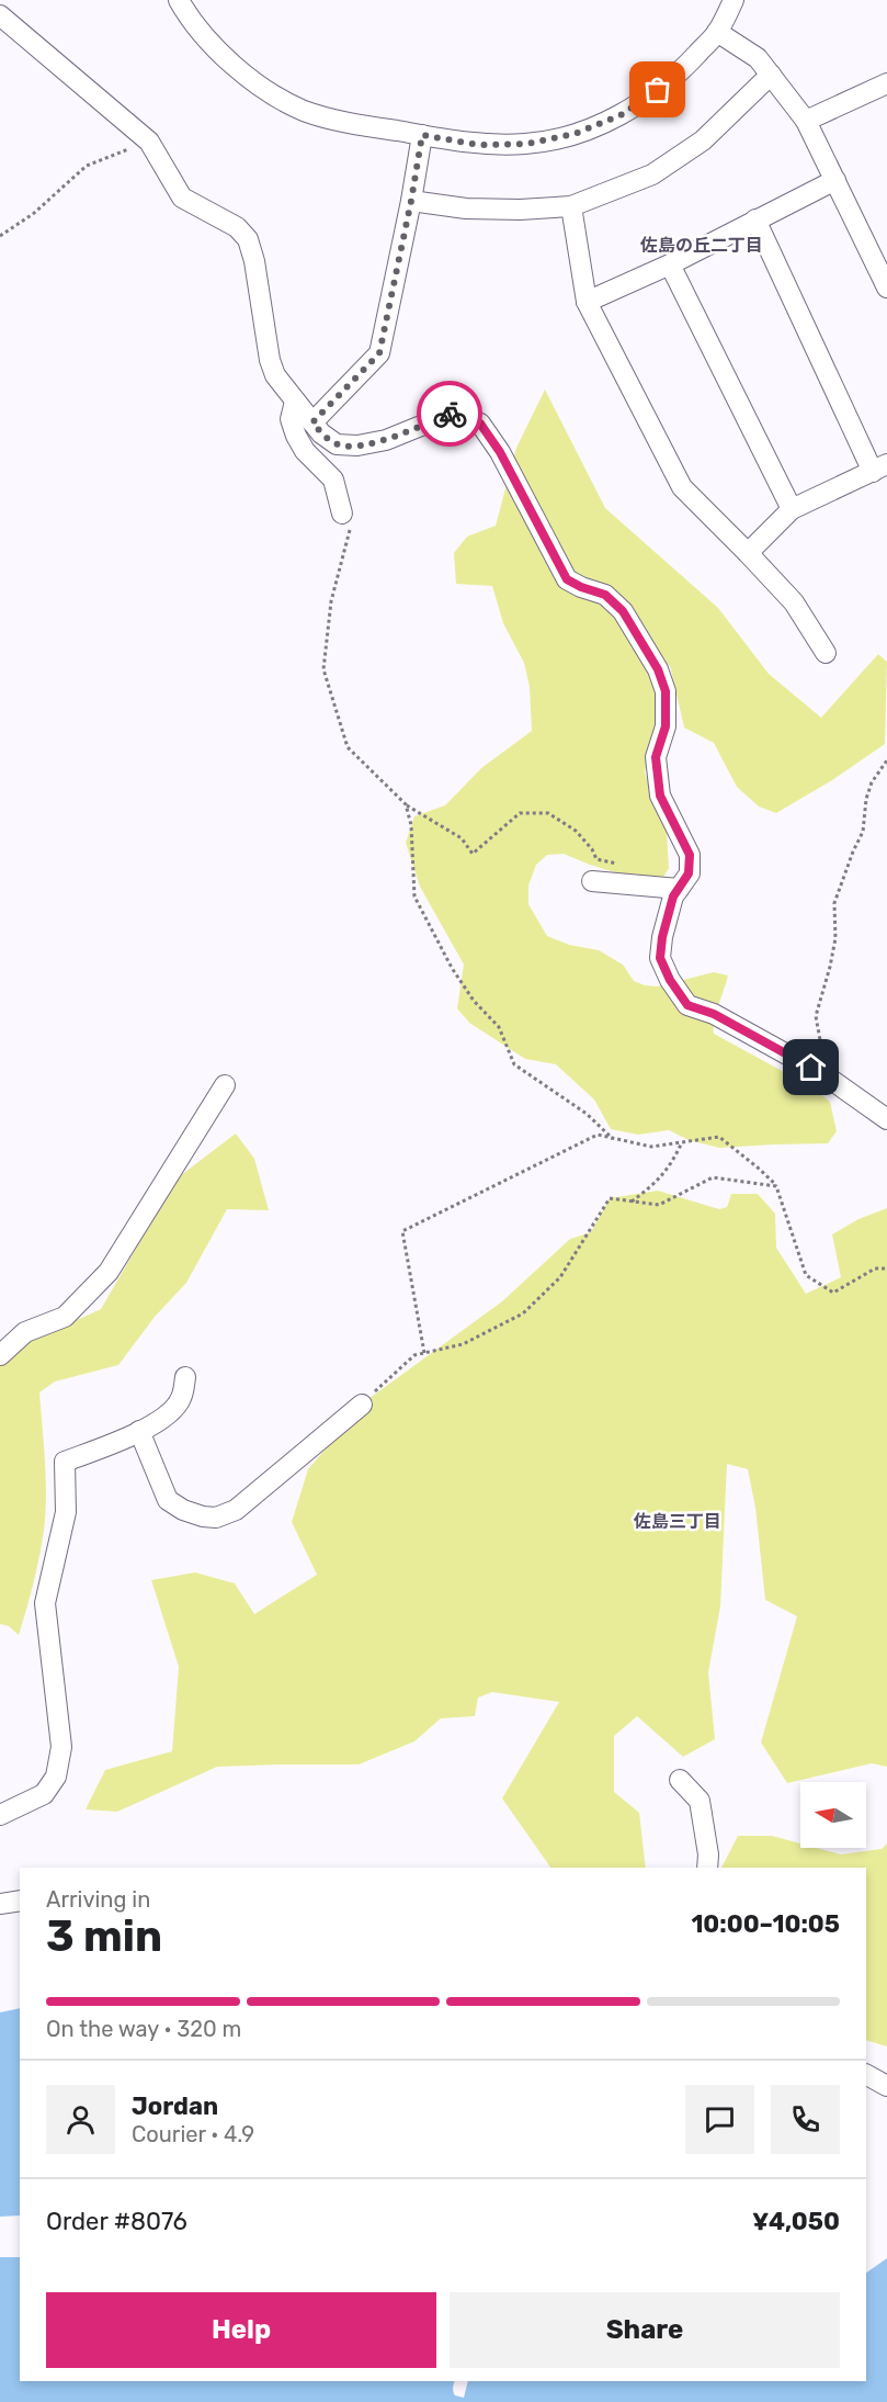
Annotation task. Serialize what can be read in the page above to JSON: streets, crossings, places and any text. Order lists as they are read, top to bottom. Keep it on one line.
{"districts":["佐島の丘二丁目","佐島三丁目"],"north":"left","page":{"heading":["3 min","Arriving in","10:00–10:05"],"panel":["Jordan","Courier · 4.9","Order #8076","¥4,050"],"bar":"On the way · 320 m","buttons":["Help","Share"]}}
